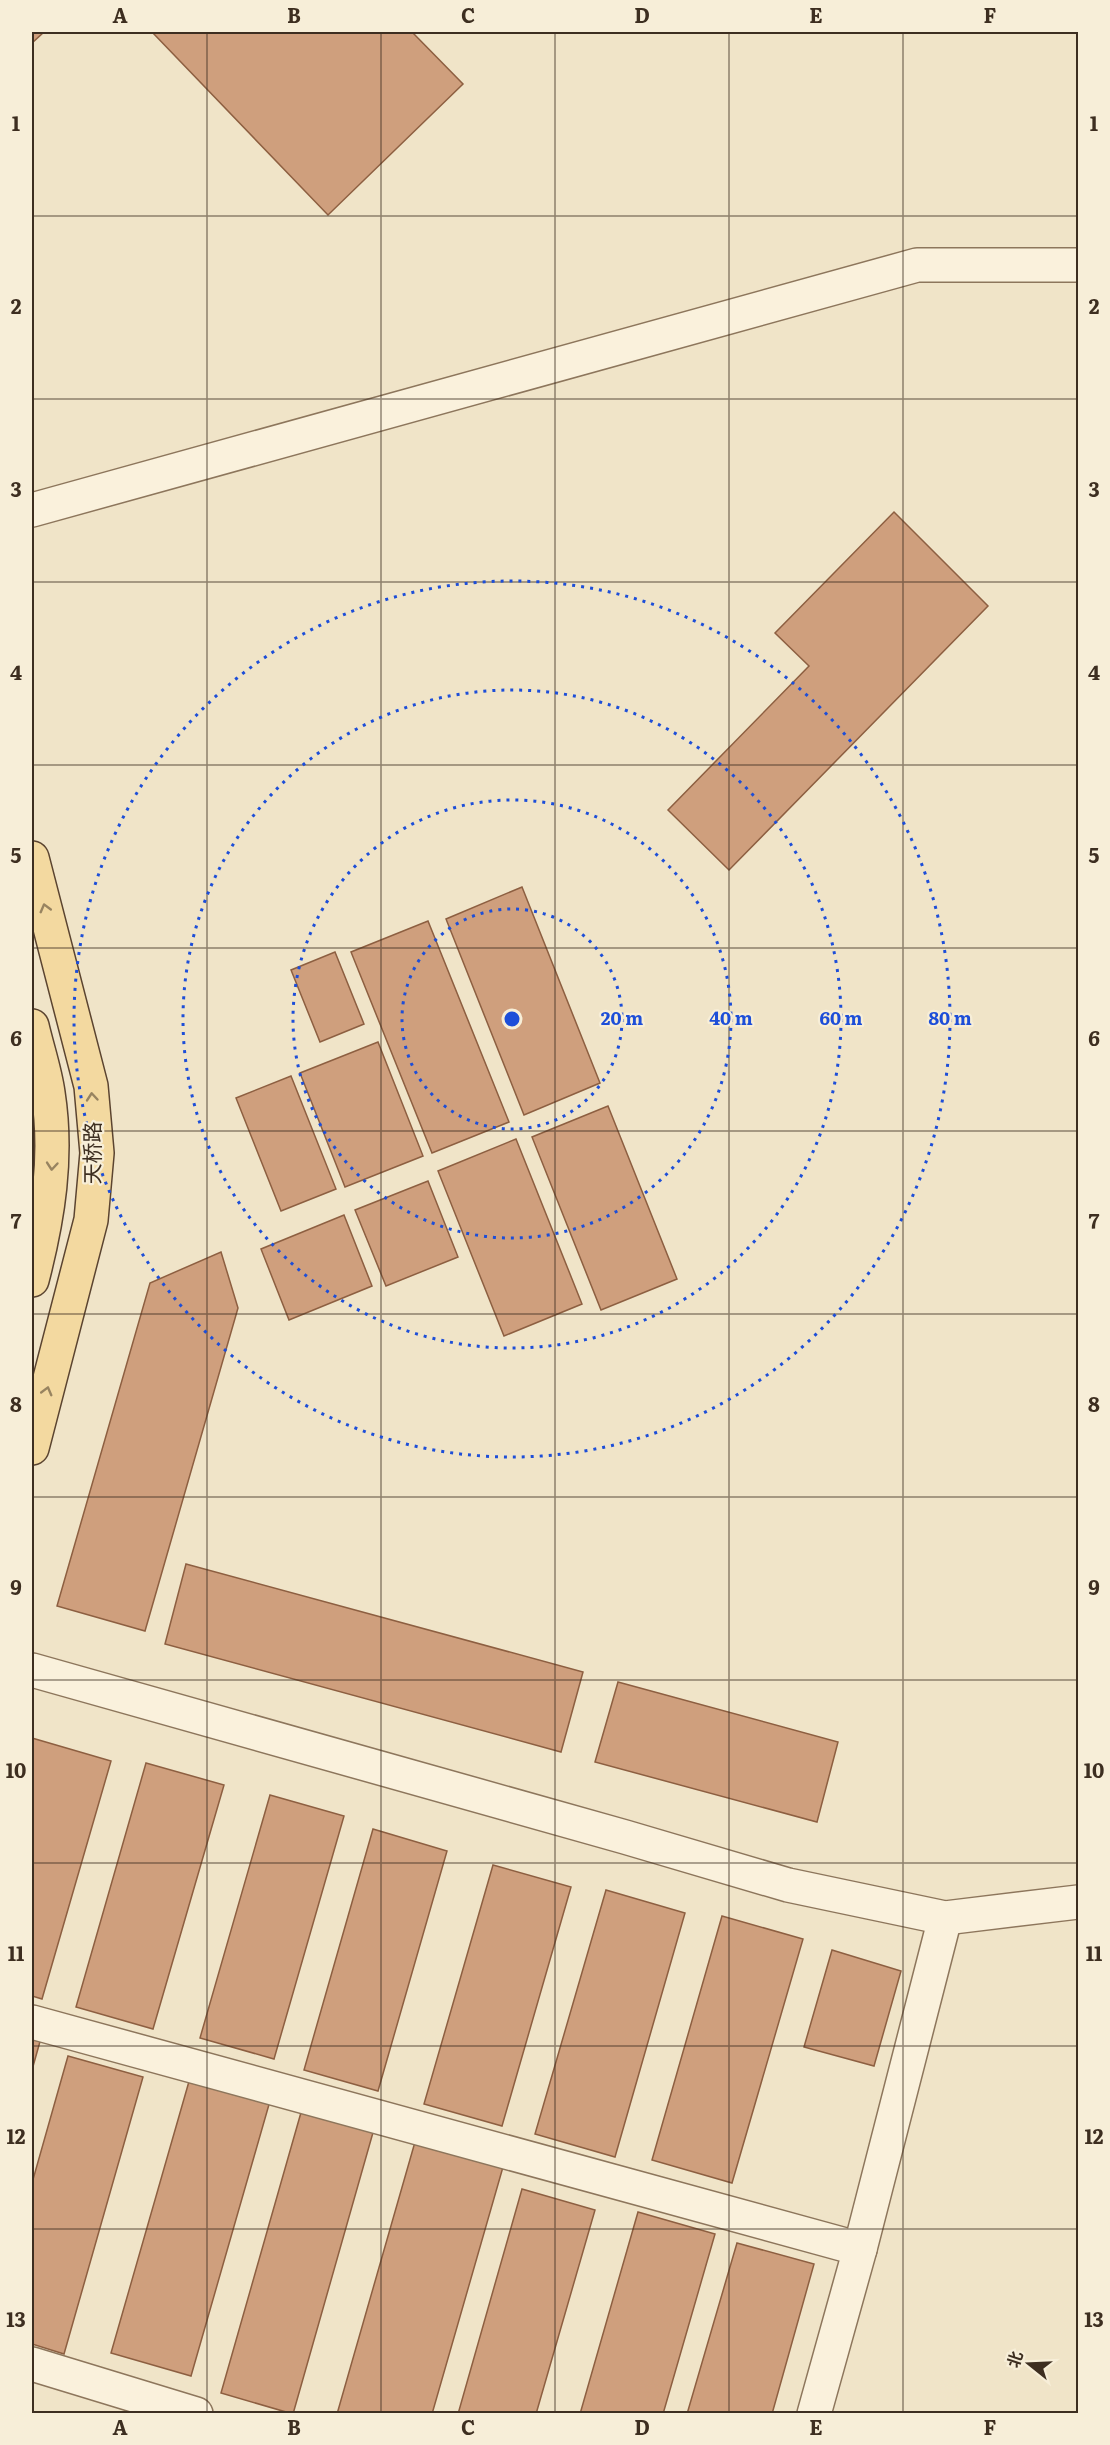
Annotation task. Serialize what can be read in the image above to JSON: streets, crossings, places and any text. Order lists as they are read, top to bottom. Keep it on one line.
{"streets":{"main road":["天桥路"]},"north":"left","grid":{"columns":["A","B","C","D","E","F"],"rows":["1","2","3","4","5","6","7","8","9","10","11","12","13"]},"rings":["20 m","40 m","60 m","80 m"]}
